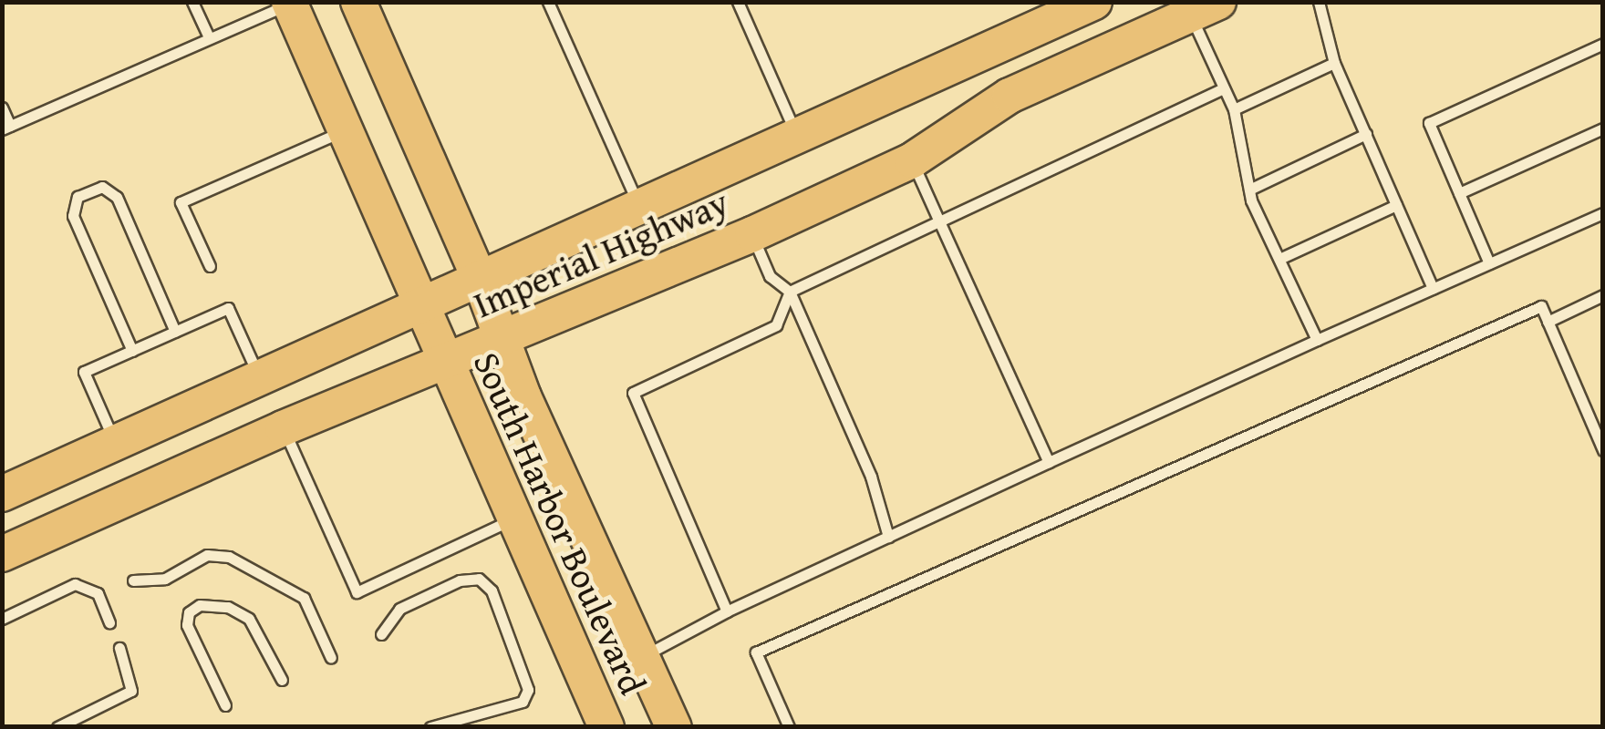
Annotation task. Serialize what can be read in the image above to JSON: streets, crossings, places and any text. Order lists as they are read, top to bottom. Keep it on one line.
{"streets":{"main road":["Imperial Highway","South Harbor Boulevard"]},"crossings":[["Imperial Highway","South Harbor Boulevard"]]}
